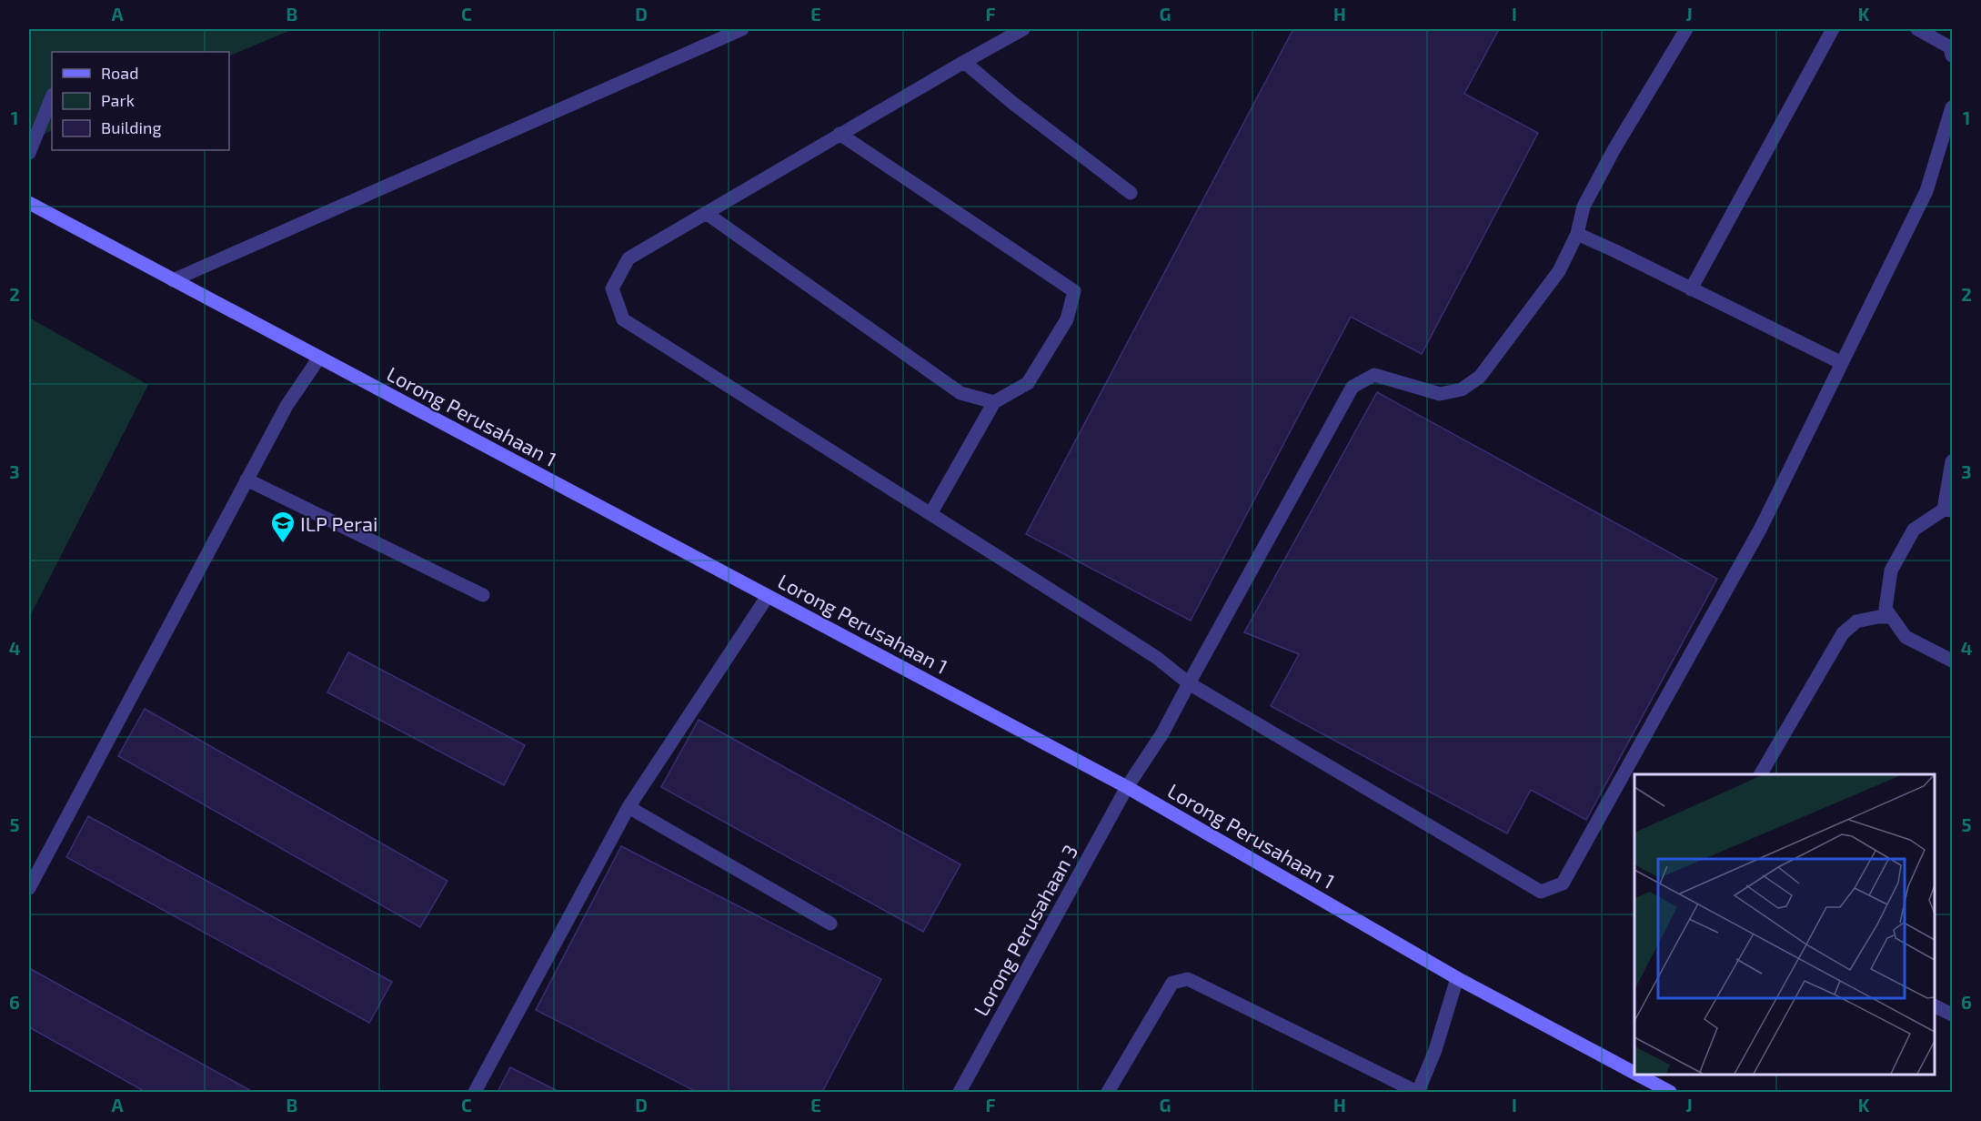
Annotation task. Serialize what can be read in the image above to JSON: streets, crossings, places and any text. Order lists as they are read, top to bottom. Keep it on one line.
{"streets":{"street":["Lorong Perusahaan 1","Lorong Perusahaan 3"]},"crossings":[["Lorong Perusahaan 1","Lorong Perusahaan 3"]],"places":{"school or university":["ILP Perai"]},"legend":["Road","Park","Building"],"grid":{"columns":["A","B","C","D","E","F","G","H","I","J","K"],"rows":["1","2","3","4","5","6"]}}
